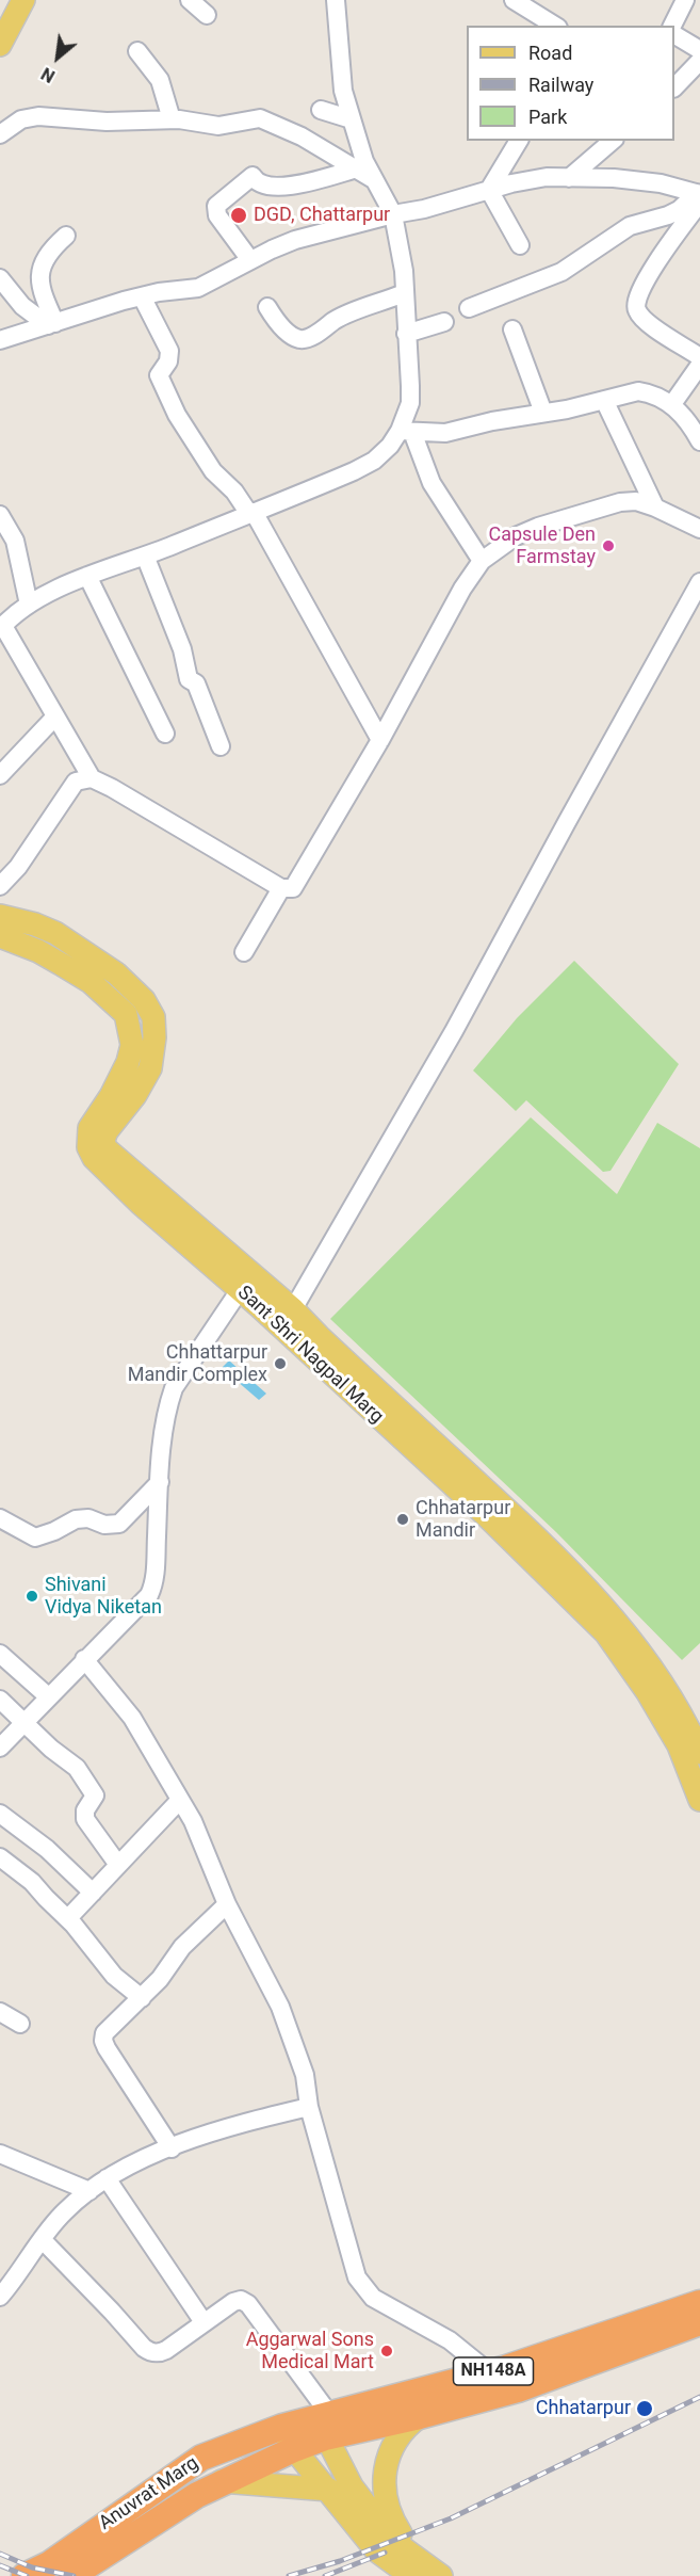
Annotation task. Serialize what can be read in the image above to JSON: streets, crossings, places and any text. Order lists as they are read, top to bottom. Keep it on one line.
{"streets":{"highway":["NH148A","Anuvrat Marg"],"main road":["Sant Shri Nagpal Marg"]},"crossings":[["NH148A","Anuvrat Marg"]],"places":["DGD, Chattarpur","Capsule Den Farmstay","Chhattarpur Mandir Complex","Chhatarpur Mandir","Shivani Vidya Niketan","Aggarwal Sons Medical Mart","Chhatarpur"],"legend":["Road","Railway","Park"],"north":"bottom left"}
